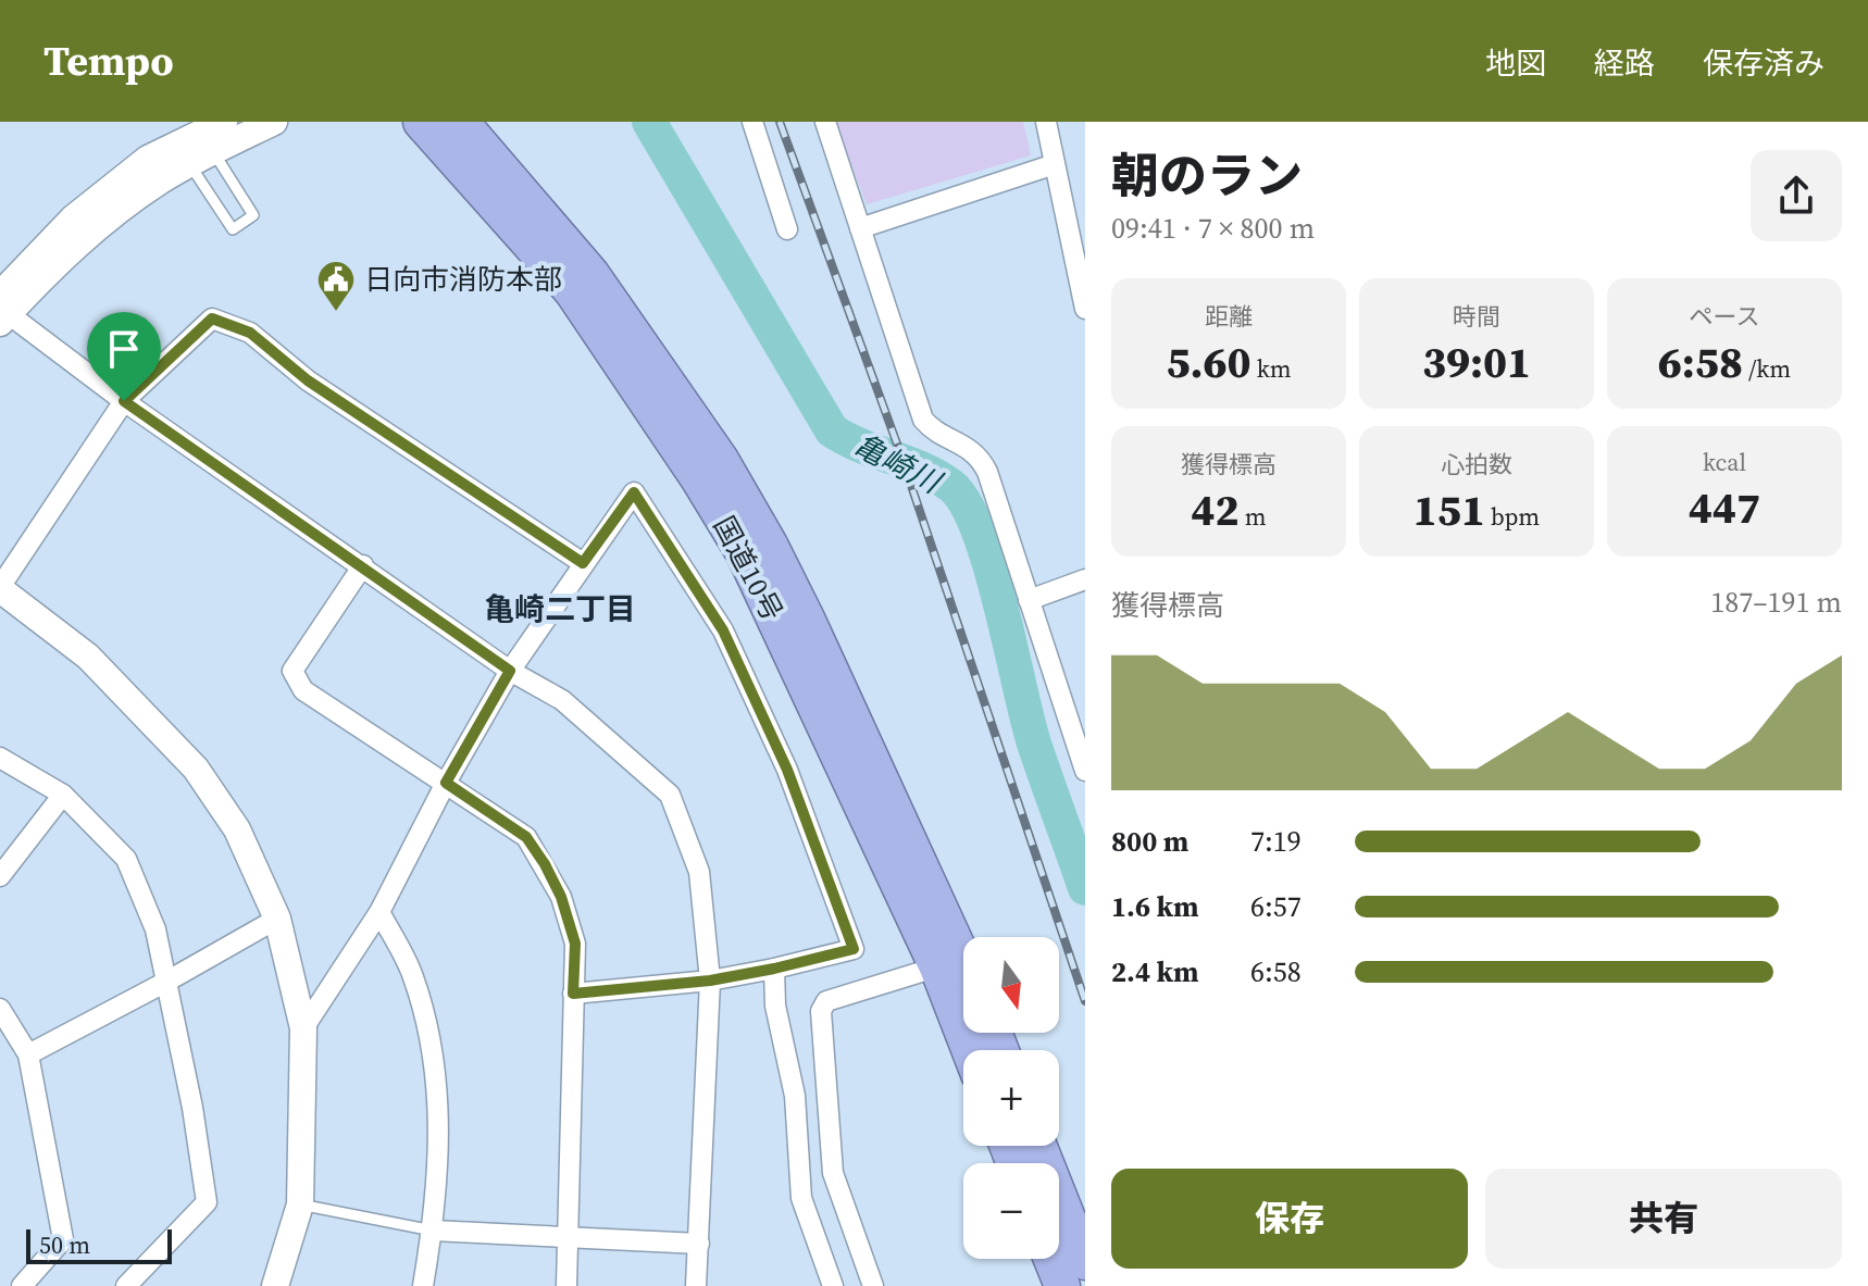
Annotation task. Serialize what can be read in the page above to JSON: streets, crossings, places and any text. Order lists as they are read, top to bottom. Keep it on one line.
{"streets":{"highway":["国道10号"]},"districts":["亀崎二丁目"],"water":["亀崎川"],"places":{"public building":["日向市消防本部"]},"scale_bar":"50 m","north":"bottom","page":{"header":"Tempo","nav":["地図","経路","保存済み"],"heading":["朝のラン","09:41 · 7 × 800 m"],"stats":[["距離","5.60 km"],["時間","39:01"],["ペース","6:58 /km"],["獲得標高","42 m"],["心拍数","151 bpm"],["kcal","447"]],"chart":["獲得標高","187–191 m"],"list":[{"name":"800 m","note":"7:19"},{"name":"1.6 km","note":"6:57"},{"name":"2.4 km","note":"6:58"}],"map_buttons":["+","−"],"buttons":["保存","共有"],"scale":"50 m"}}
